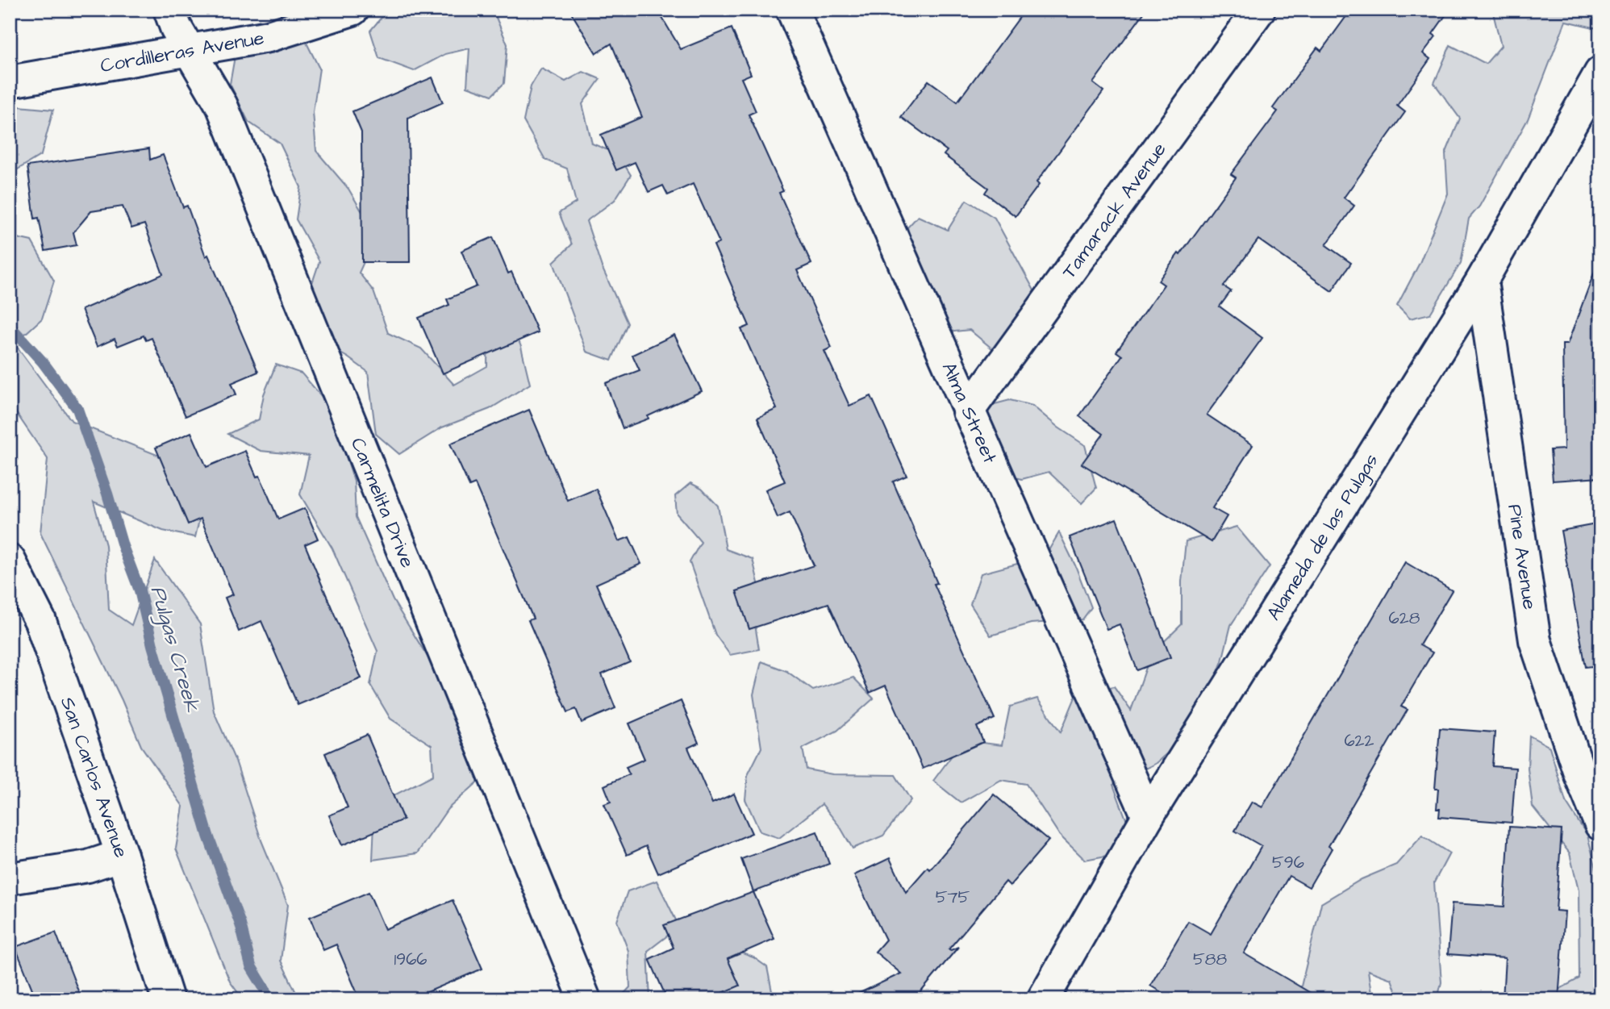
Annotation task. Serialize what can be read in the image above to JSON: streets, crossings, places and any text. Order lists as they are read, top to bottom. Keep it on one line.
{"streets":{"street":["Cordilleras Avenue","Tamarack Avenue","Alma Street","Carmelita Drive","Alameda de las Pulgas","Pine Avenue","San Carlos Avenue"]},"crossings":[["Cordilleras Avenue","Carmelita Drive"],["Tamarack Avenue","Alma Street"],["Alma Street","Alameda de las Pulgas"],["Alameda de las Pulgas","Pine Avenue"]],"water":["Pulgas Creek"],"house_numbers":["628","622","596","575","1966","588"]}
